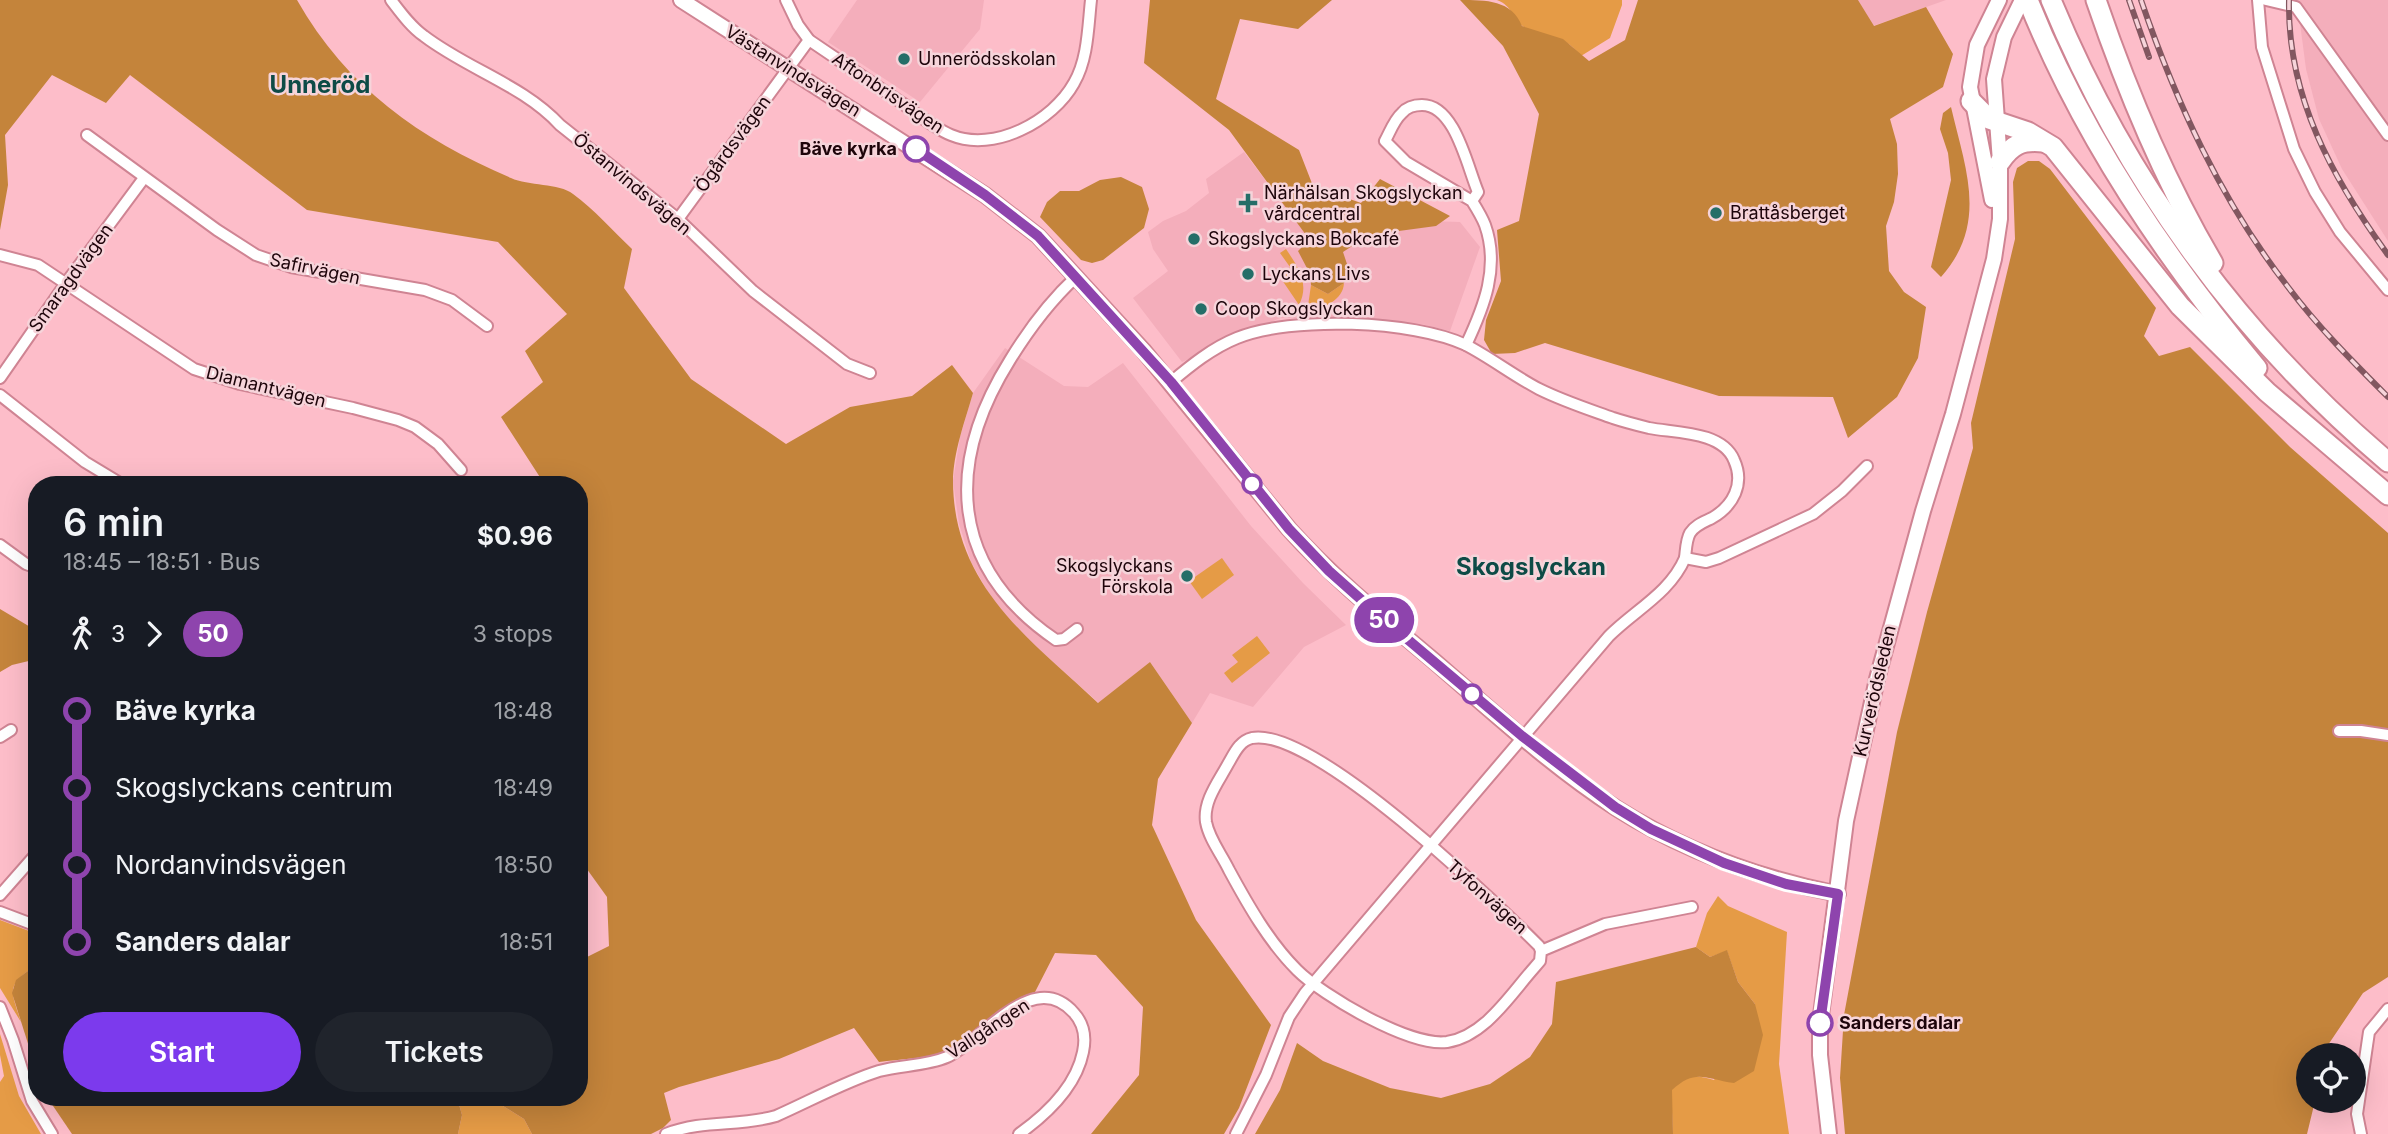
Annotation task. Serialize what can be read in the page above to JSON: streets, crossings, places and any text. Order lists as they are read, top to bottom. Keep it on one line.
{"streets":{"street":["Västanvindsvägen","Aftonbrisvägen","Ögårdsvägen","Östanvindsvägen","Safirvägen","Smaragdvägen","Diamantvägen","Kurverödsleden","Tyfonvägen","Vallgången"]},"crossings":[["Västanvindsvägen","Ögårdsvägen"],["Västanvindsvägen","Kurverödsleden"],["Aftonbrisvägen","Ögårdsvägen"],["Ögårdsvägen","Östanvindsvägen"],["Safirvägen","Smaragdvägen"],["Smaragdvägen","Diamantvägen"]],"districts":["Unneröd","Skogslyckan"],"places":{"other":["Unnerödsskolan","Bäve kyrka","Brattåsberget","Skogslyckans Bokcafé","Lyckans Livs","Coop Skogslyckan","Skogslyckans Förskola","Sanders dalar"],"health":["Närhälsan Skogslyckan vårdcentral"]},"lines":["bus line 50"],"page":{"on_map":"50","heading":["6 min","18:45 – 18:51 · Bus","$0.96"],"legs":["3","50","3 stops"],"list":[{"name":"Bäve kyrka","value":"18:48"},{"name":"Skogslyckans centrum","value":"18:49"},{"name":"Nordanvindsvägen","value":"18:50"},{"name":"Sanders dalar","value":"18:51"}],"buttons":["Start","Tickets"]}}
